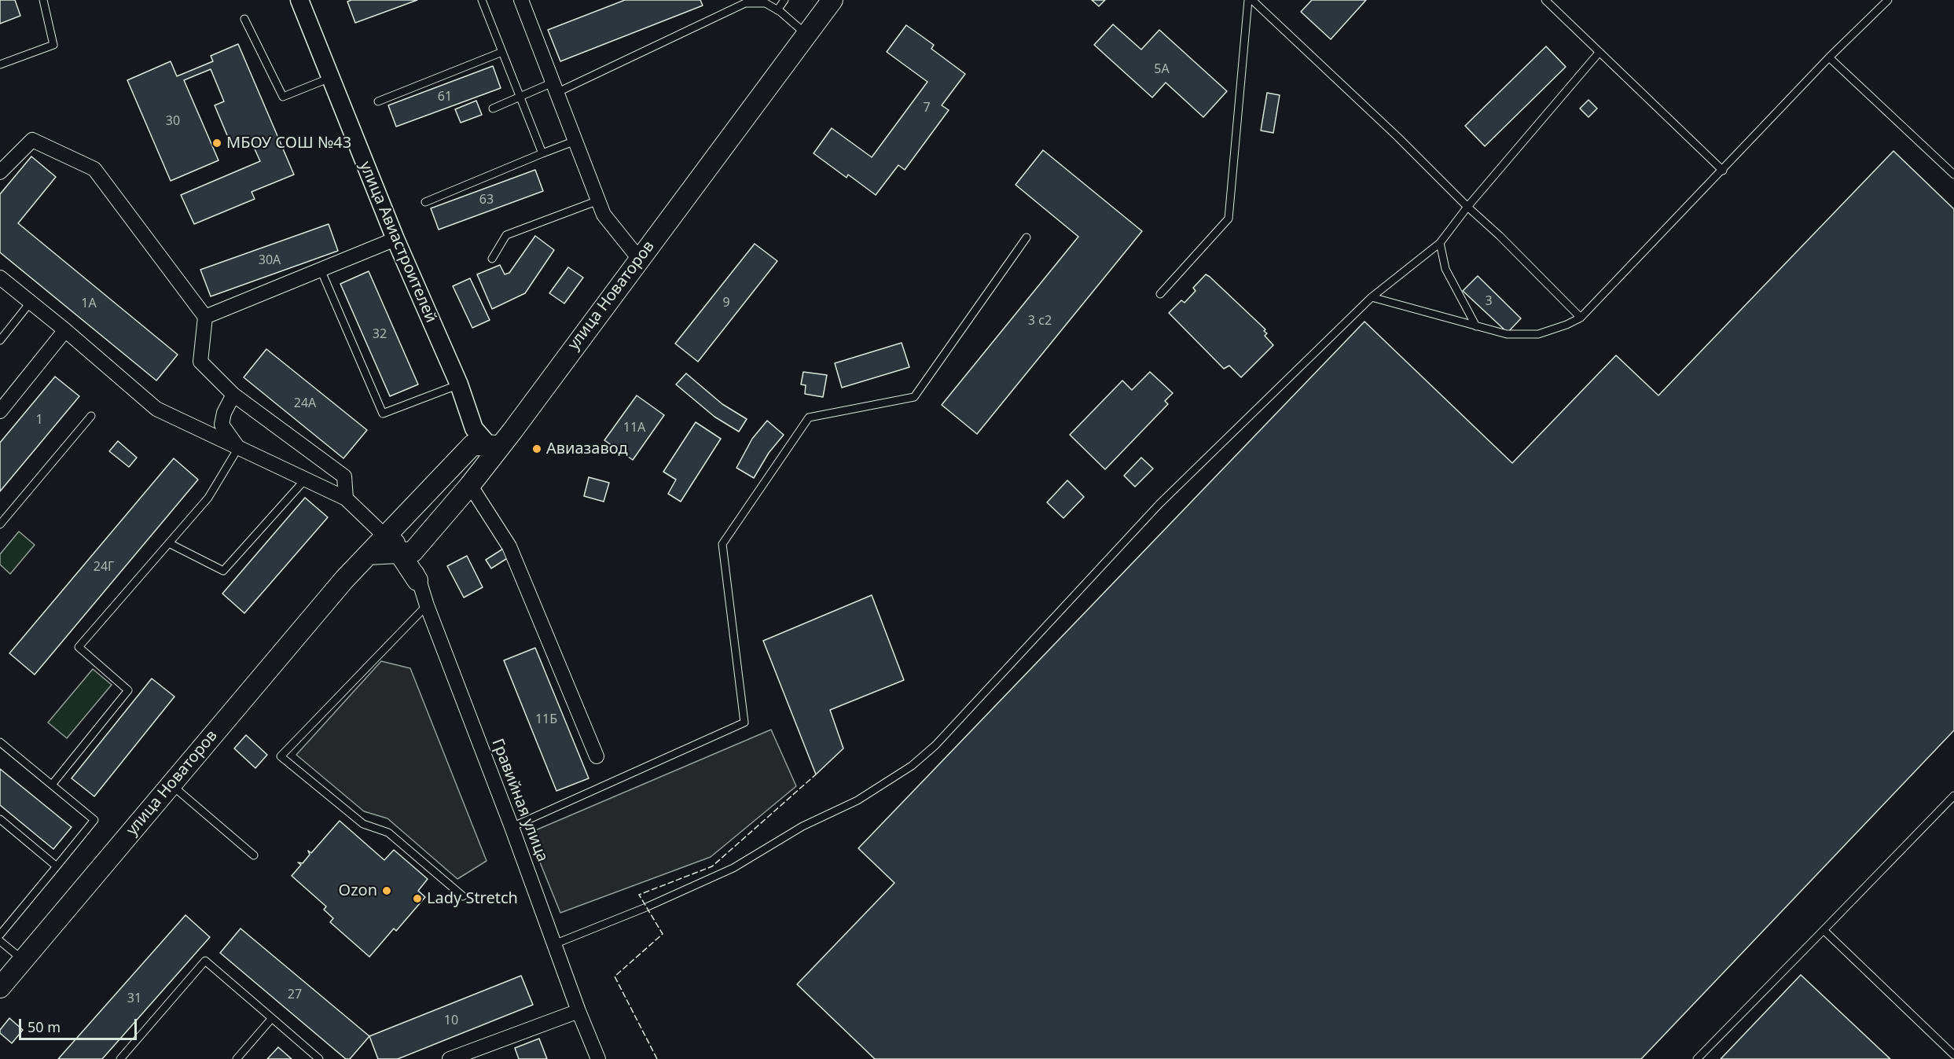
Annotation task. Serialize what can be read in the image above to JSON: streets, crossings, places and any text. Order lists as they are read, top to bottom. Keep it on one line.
{"streets":{"main road":["улица Новаторов"],"street":["улица Авиастроителей","Гравийная улица"]},"crossings":[["улица Авиастроителей","улица Новаторов"],["улица Новаторов","Гравийная улица"]],"places":["МБОУ СОШ №43","Авиазавод","Ozon","Lady Stretch"],"house_numbers":["5А","61","7","30","63","30А","3","9","1А","3 с2","32","24А","1","11А","24Г","11Б","27","31","10"],"scale_bar":"50 m"}
